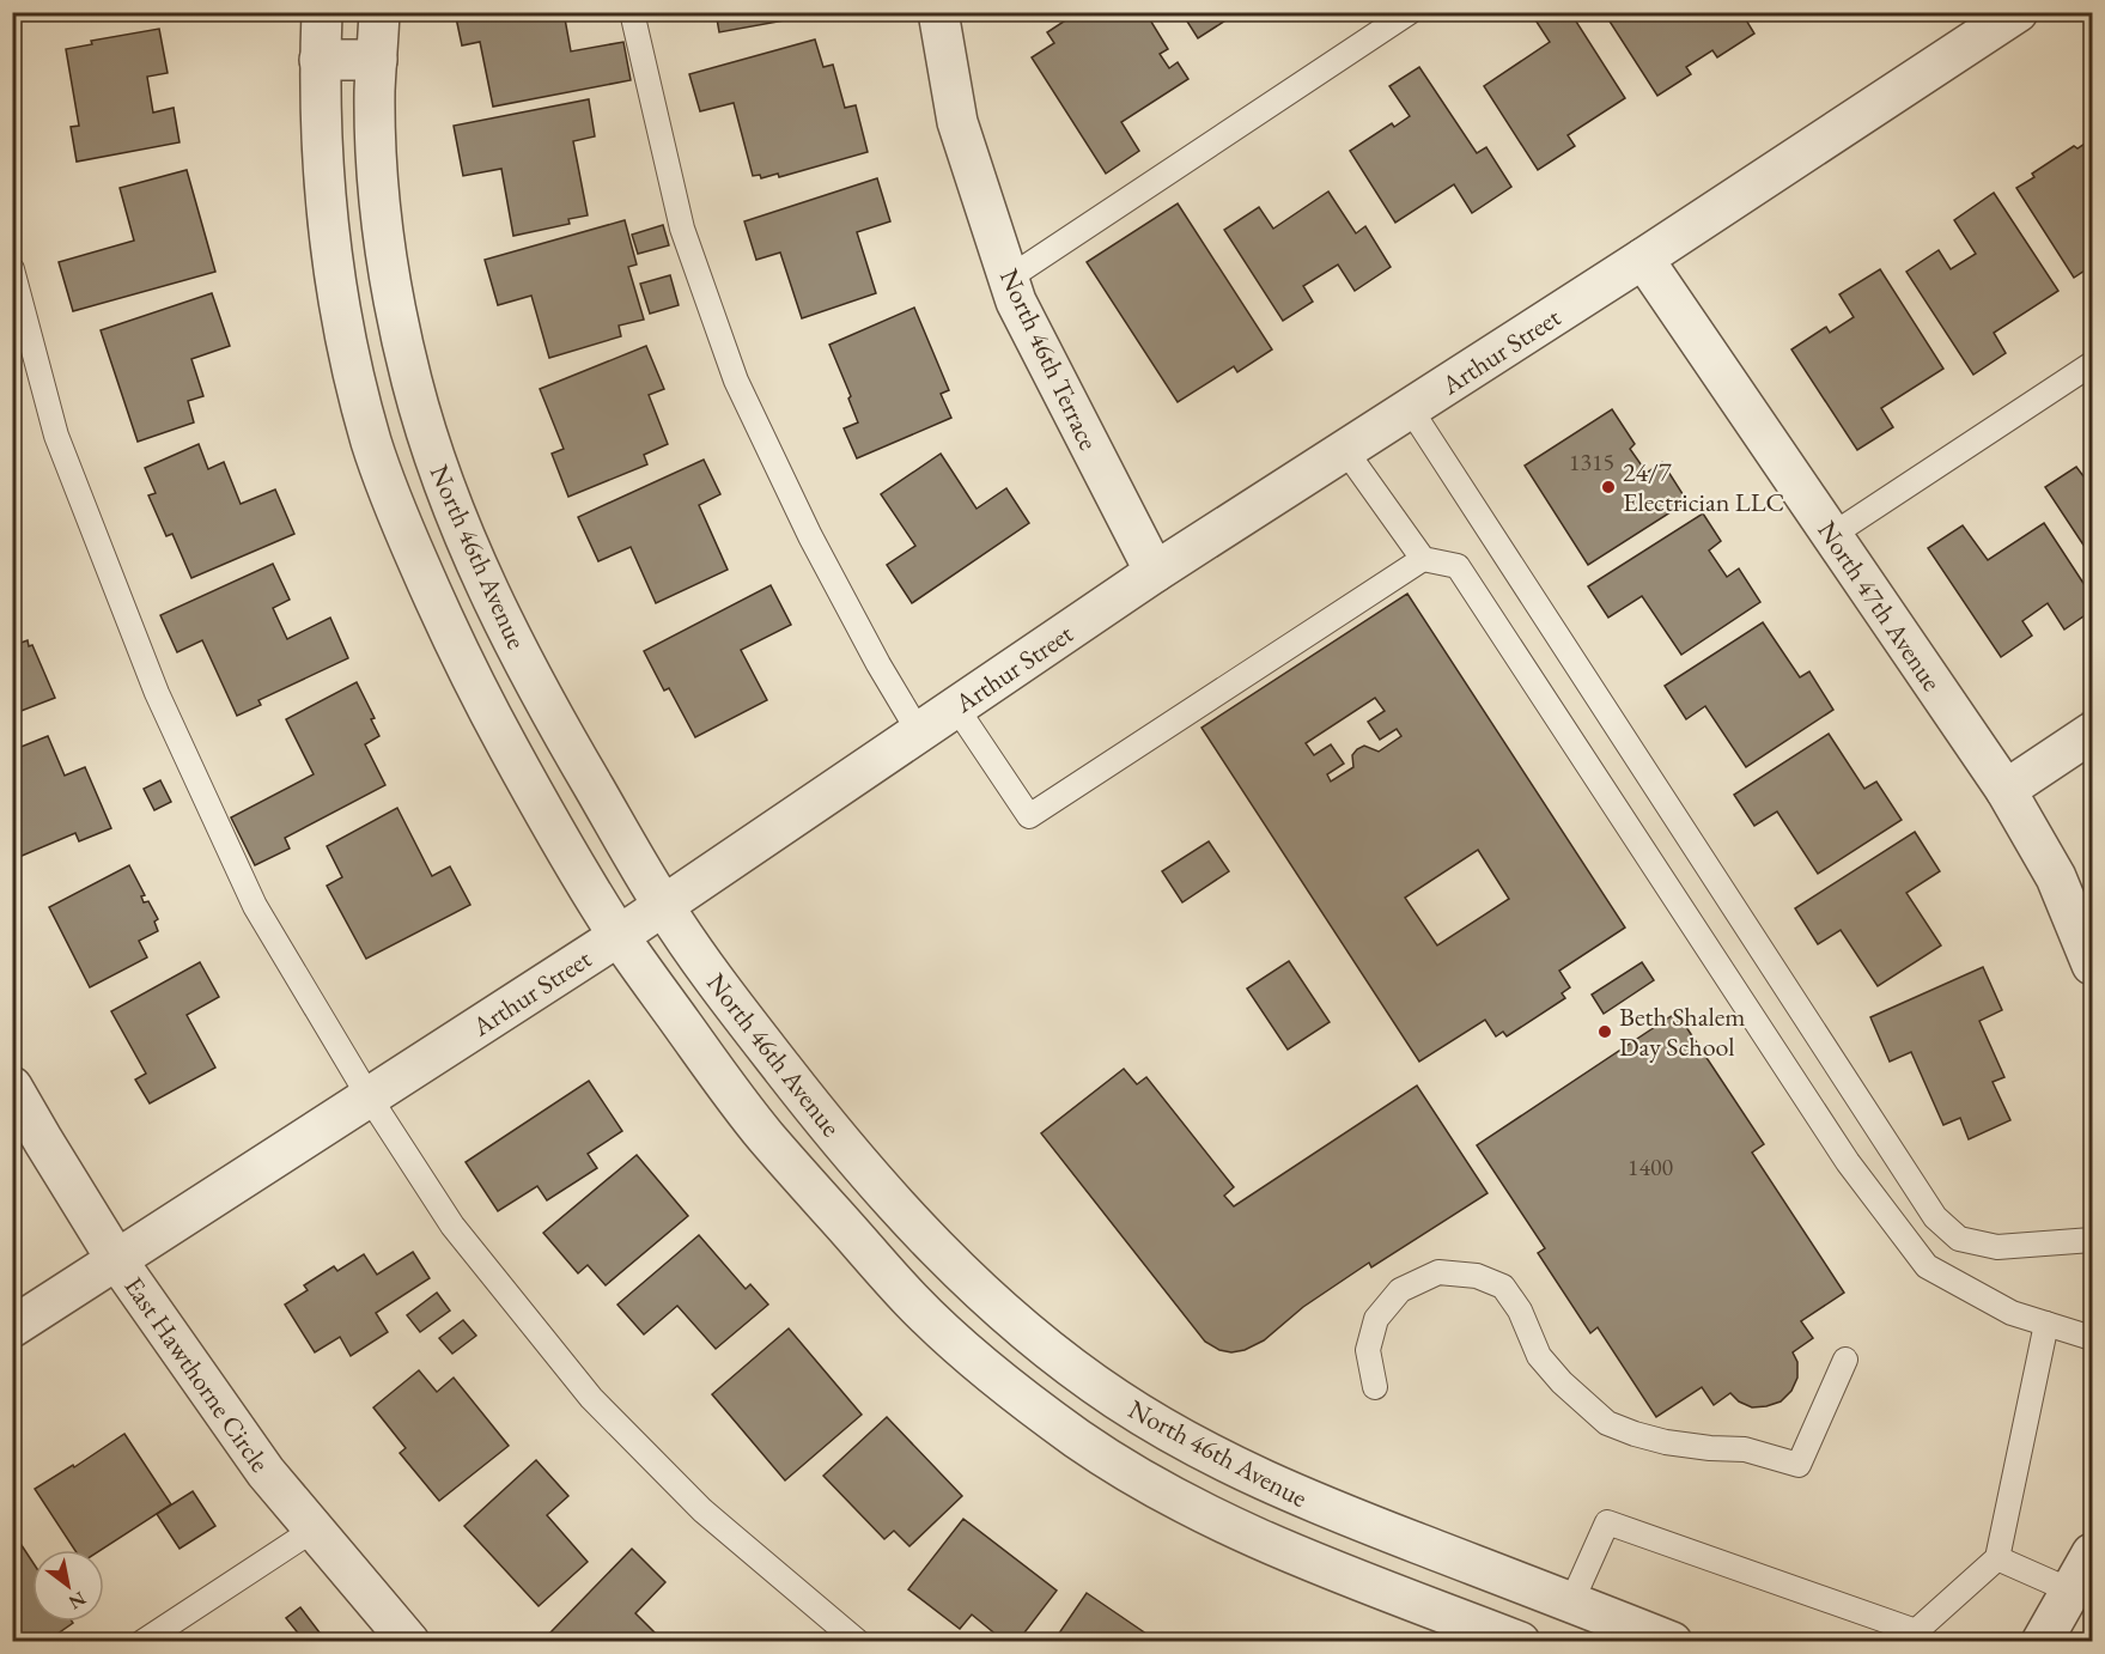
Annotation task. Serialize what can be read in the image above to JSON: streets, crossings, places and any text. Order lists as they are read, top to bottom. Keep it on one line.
{"streets":{"street":["Arthur Street","North 46th Terrace","North 46th Avenue","North 47th Avenue","East Hawthorne Circle"]},"crossings":[["Arthur Street","North 46th Terrace"],["Arthur Street","North 46th Avenue"],["Arthur Street","North 47th Avenue"],["Arthur Street","East Hawthorne Circle"]],"places":["24/7 Electrician LLC","Beth Shalem Day School"],"house_numbers":["1315","1400"],"north":"bottom right"}
